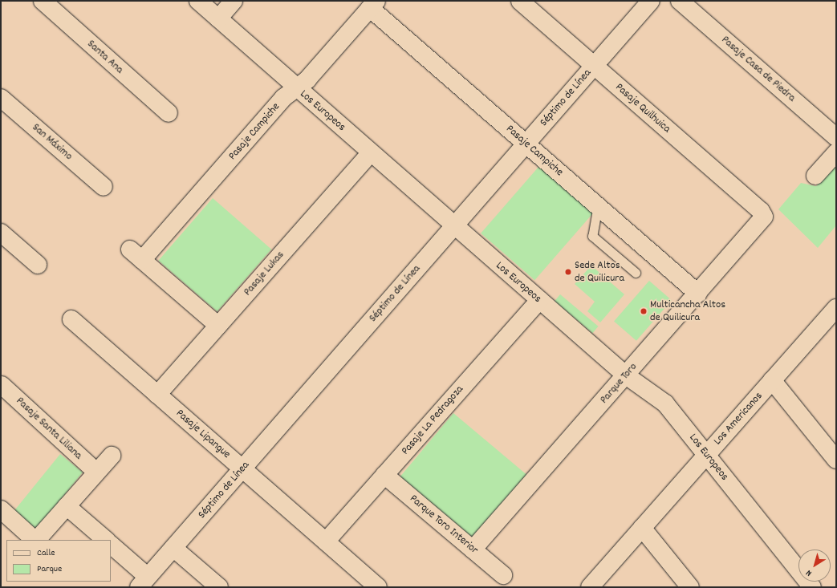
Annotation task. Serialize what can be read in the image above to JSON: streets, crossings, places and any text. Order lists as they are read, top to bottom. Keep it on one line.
{"streets":{"street":["Santa Ana","Pasaje Casa de Piedra","Séptimo de Línea","Pasaje Quilhuica","Los Europeos","Pasaje Campiche","San Máximo","Pasaje Lukas","Parque Toro","Los Americanos","Pasaje La Pedragoza","Pasaje Santa Liliana","Pasaje Lipangue","Parque Toro Interior"]},"crossings":[["Séptimo de Línea","Pasaje Quilhuica"],["Séptimo de Línea","Los Europeos"],["Séptimo de Línea","Pasaje Campiche"],["Séptimo de Línea","Pasaje Lipangue"],["Pasaje Quilhuica","Parque Toro"],["Los Europeos","Pasaje Campiche"],["Los Europeos","Pasaje Lukas"],["Los Europeos","Parque Toro"],["Los Europeos","Los Americanos"],["Los Europeos","Pasaje La Pedragoza"],["Pasaje Campiche","Pasaje Lukas"],["Pasaje Campiche","Parque Toro"],["Pasaje Lukas","Pasaje Lipangue"],["Parque Toro","Parque Toro Interior"],["Pasaje La Pedragoza","Pasaje Lipangue"],["Pasaje La Pedragoza","Parque Toro Interior"]],"places":["Sede Altos de Quilicura","Multicancha Altos de Quilicura"],"legend":["Calle","Parque"],"north":"bottom left"}
